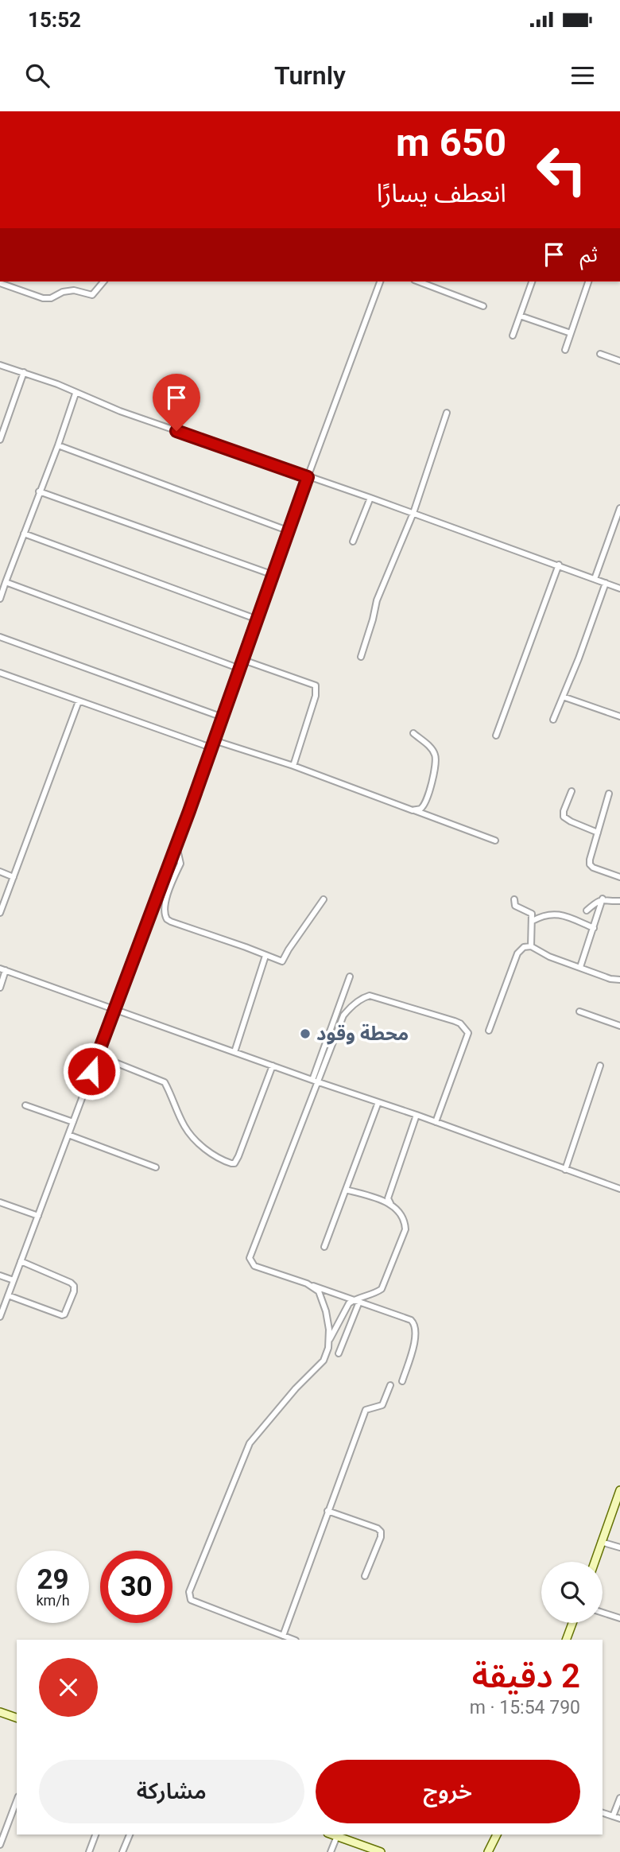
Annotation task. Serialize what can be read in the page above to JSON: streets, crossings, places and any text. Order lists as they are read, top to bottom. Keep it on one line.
{"places":["محطة وقود"],"page":{"status":"15:52","header":"Turnly","turn":["650 m","انعطف يسارًا"],"then":"ثم","speed":"29 km/h","limit":"30","heading":["2 دقيقة","790 m · 15:54"],"buttons":["خروج","مشاركة"]}}
